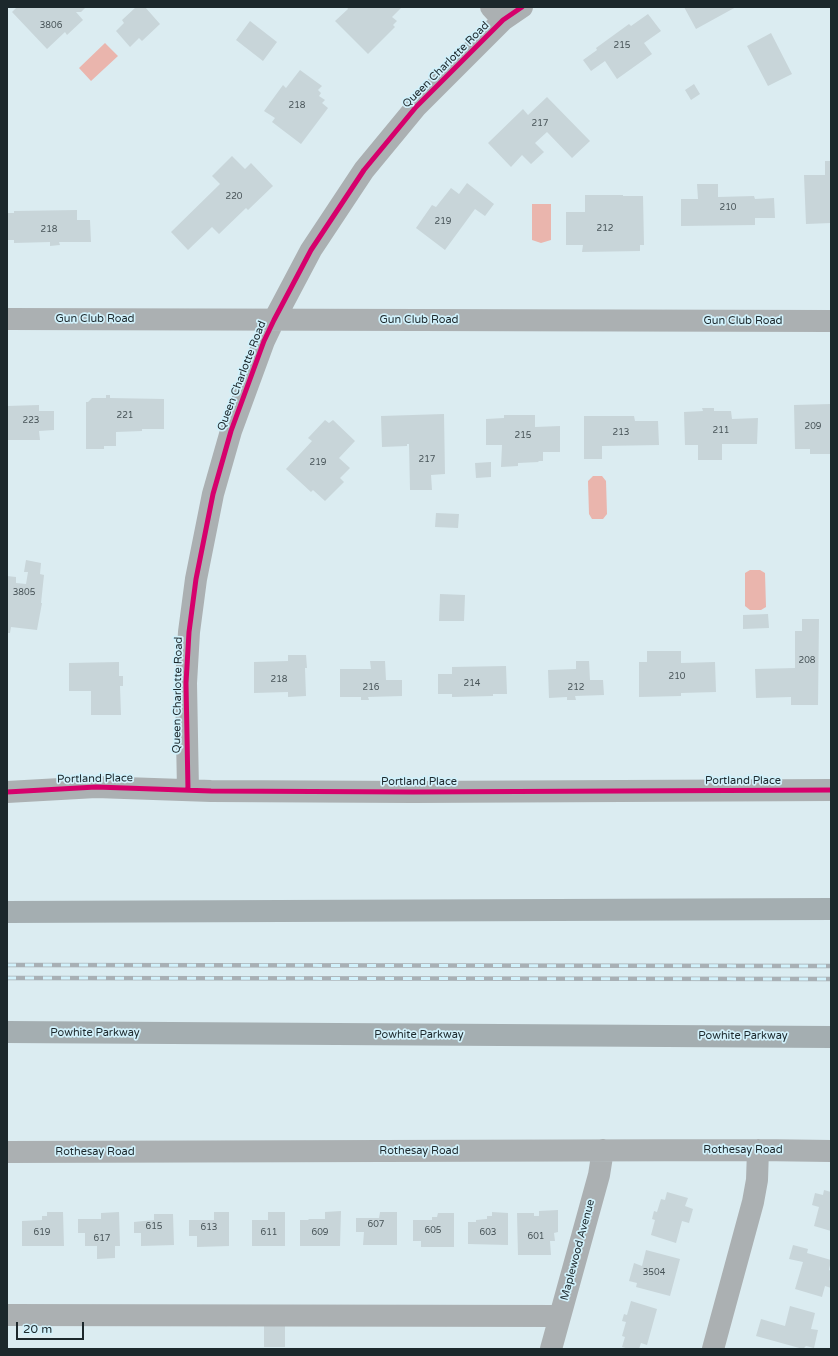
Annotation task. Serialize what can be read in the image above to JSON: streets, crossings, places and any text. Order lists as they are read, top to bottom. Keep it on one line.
{"streets":{"highway":["Powhite Parkway"],"street":["Queen Charlotte Road","Gun Club Road","Portland Place","Rothesay Road","Maplewood Avenue"]},"crossings":[["Queen Charlotte Road","Gun Club Road"],["Queen Charlotte Road","Portland Place"],["Rothesay Road","Maplewood Avenue"]],"house_numbers":["3806","215","218","217","220","210","219","212","218","221","223","209","211","213","215","217","219","3805","208","210","218","214","216","212","607","615","613","605","619","611","609","603","601","617","3504"],"scale_bar":"20 m"}
